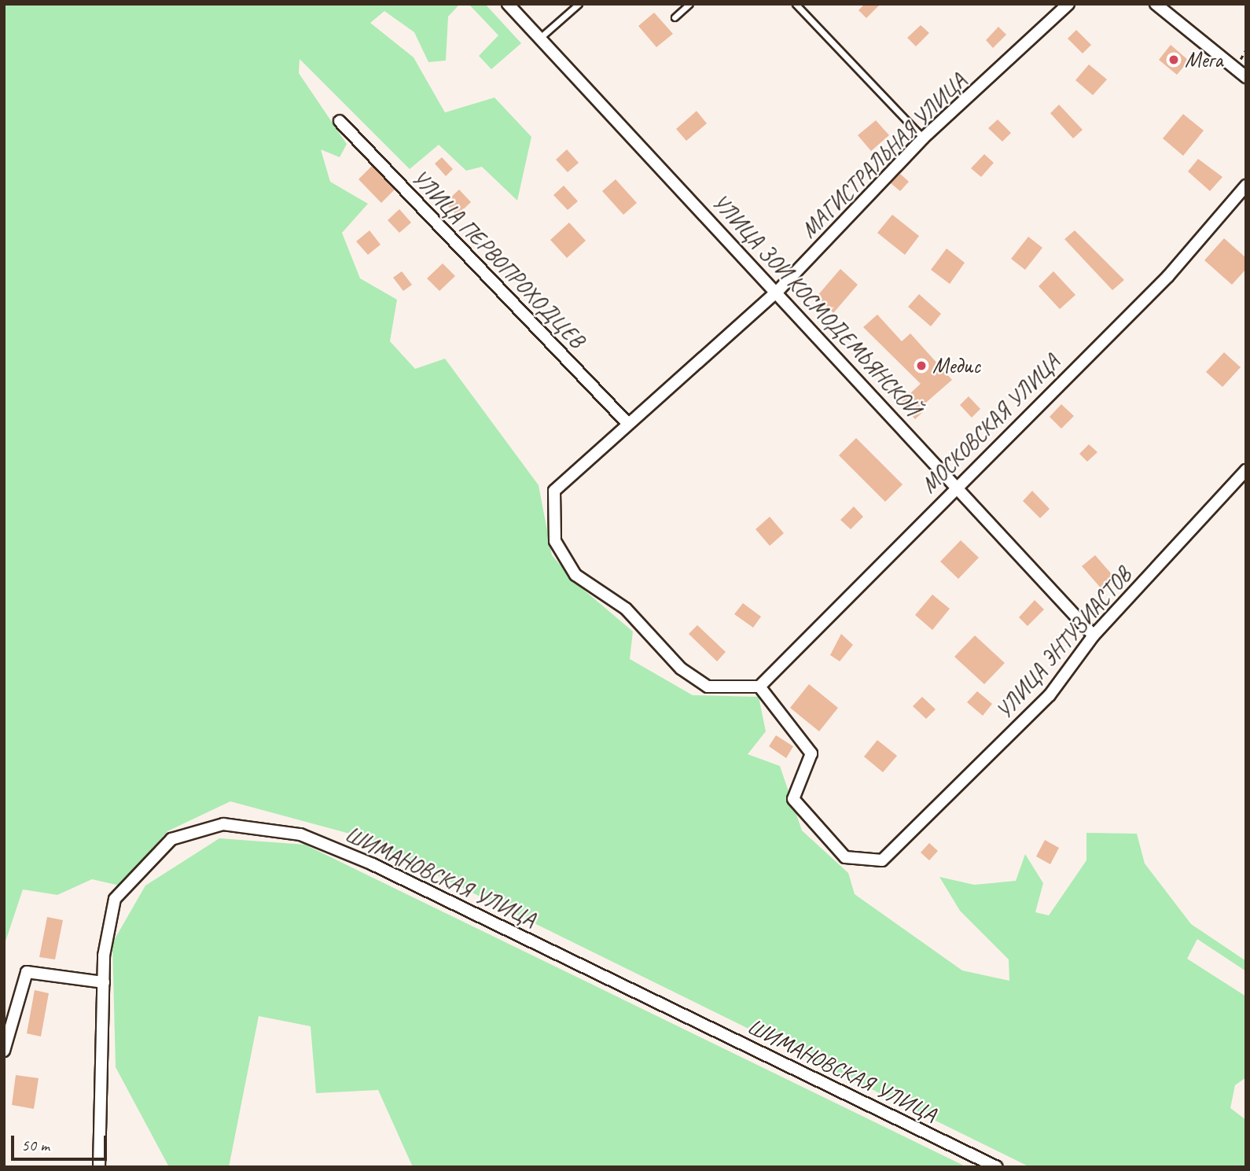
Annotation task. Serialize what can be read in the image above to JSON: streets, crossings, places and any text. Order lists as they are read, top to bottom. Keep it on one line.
{"streets":{"street":["МАГИСТРАЛЬНАЯ УЛИЦА","УЛИЦА ПЕРВОПРОХОДЦЕВ","УЛИЦА ЗОИ КОСМОДЕМЬЯНСКОЙ","МОСКОВСКАЯ УЛИЦА","УЛИЦА ЭНТУЗИАСТОВ","ШИМАНОВСКАЯ УЛИЦА"]},"crossings":[["МАГИСТРАЛЬНАЯ УЛИЦА","УЛИЦА ПЕРВОПРОХОДЦЕВ"],["МАГИСТРАЛЬНАЯ УЛИЦА","УЛИЦА ЗОИ КОСМОДЕМЬЯНСКОЙ"],["МАГИСТРАЛЬНАЯ УЛИЦА","МОСКОВСКАЯ УЛИЦА"],["МАГИСТРАЛЬНАЯ УЛИЦА","УЛИЦА ЭНТУЗИАСТОВ"],["УЛИЦА ЗОИ КОСМОДЕМЬЯНСКОЙ","МОСКОВСКАЯ УЛИЦА"],["УЛИЦА ЗОИ КОСМОДЕМЬЯНСКОЙ","УЛИЦА ЭНТУЗИАСТОВ"],["МОСКОВСКАЯ УЛИЦА","УЛИЦА ЭНТУЗИАСТОВ"]],"places":["Мега","Медис"],"scale_bar":"50 m"}
